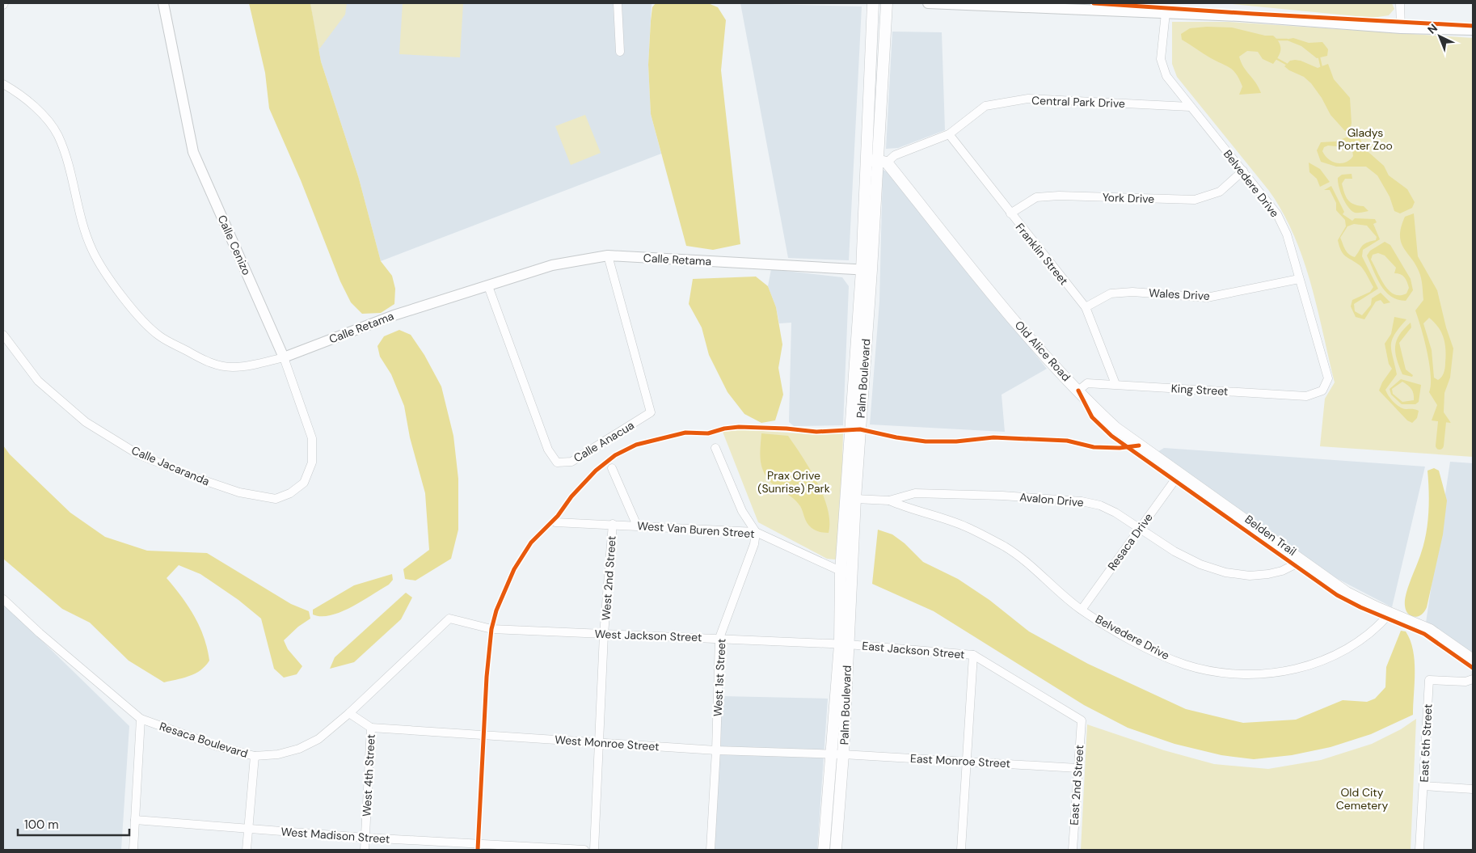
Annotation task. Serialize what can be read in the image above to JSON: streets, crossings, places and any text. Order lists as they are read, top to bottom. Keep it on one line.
{"streets":{"main road":["Old Alice Road","Palm Boulevard"],"street":["Central Park Drive","Belvedere Drive","York Drive","Calle Cenizo","Franklin Street","Calle Retama","Wales Drive","King Street","Calle Anacua","Calle Jacaranda","Avalon Drive","West Van Buren Street","Resaca Drive","West 2nd Street","West Jackson Street","East Jackson Street","West 1st Street","Resaca Boulevard","West Monroe Street","East 5th Street","East Monroe Street","West 4th Street","East 2nd Street","West Madison Street"],"cycle path":["Belden Trail"]},"crossings":[["Central Park Drive","Belvedere Drive"],["Central Park Drive","Franklin Street"],["Central Park Drive","Old Alice Road"],["Central Park Drive","Palm Boulevard"],["Belvedere Drive","York Drive"],["Belvedere Drive","Wales Drive"],["Belvedere Drive","Old Alice Road"],["Belvedere Drive","King Street"],["Belvedere Drive","Avalon Drive"],["Belvedere Drive","Resaca Drive"],["York Drive","Franklin Street"],["Calle Cenizo","Calle Retama"],["Calle Cenizo","Calle Jacaranda"],["Franklin Street","Wales Drive"],["Franklin Street","King Street"],["Calle Retama","Palm Boulevard"],["Calle Retama","Calle Anacua"],["Old Alice Road","Palm Boulevard"],["Old Alice Road","King Street"],["Old Alice Road","Avalon Drive"],["Old Alice Road","Resaca Drive"],["Palm Boulevard","Avalon Drive"],["Palm Boulevard","West Van Buren Street"],["Palm Boulevard","West Jackson Street"],["Palm Boulevard","East Jackson Street"],["Palm Boulevard","West Monroe Street"],["Palm Boulevard","East Monroe Street"],["Avalon Drive","Resaca Drive"],["West Van Buren Street","West 2nd Street"],["West Van Buren Street","West 1st Street"],["West 2nd Street","West Jackson Street"],["West 2nd Street","West Monroe Street"],["West Jackson Street","East Jackson Street"],["West Jackson Street","West 1st Street"],["West Jackson Street","Resaca Boulevard"],["East Jackson Street","East 2nd Street"],["West 1st Street","West Monroe Street"],["Resaca Boulevard","West 4th Street"],["West Monroe Street","East Monroe Street"],["West Monroe Street","West 4th Street"],["East Monroe Street","East 2nd Street"],["West 4th Street","West Madison Street"]],"parks":["Gladys Porter Zoo","Prax Orive (Sunrise) Park","Old City Cemetery"],"scale_bar":"100 m","north":"top left"}
